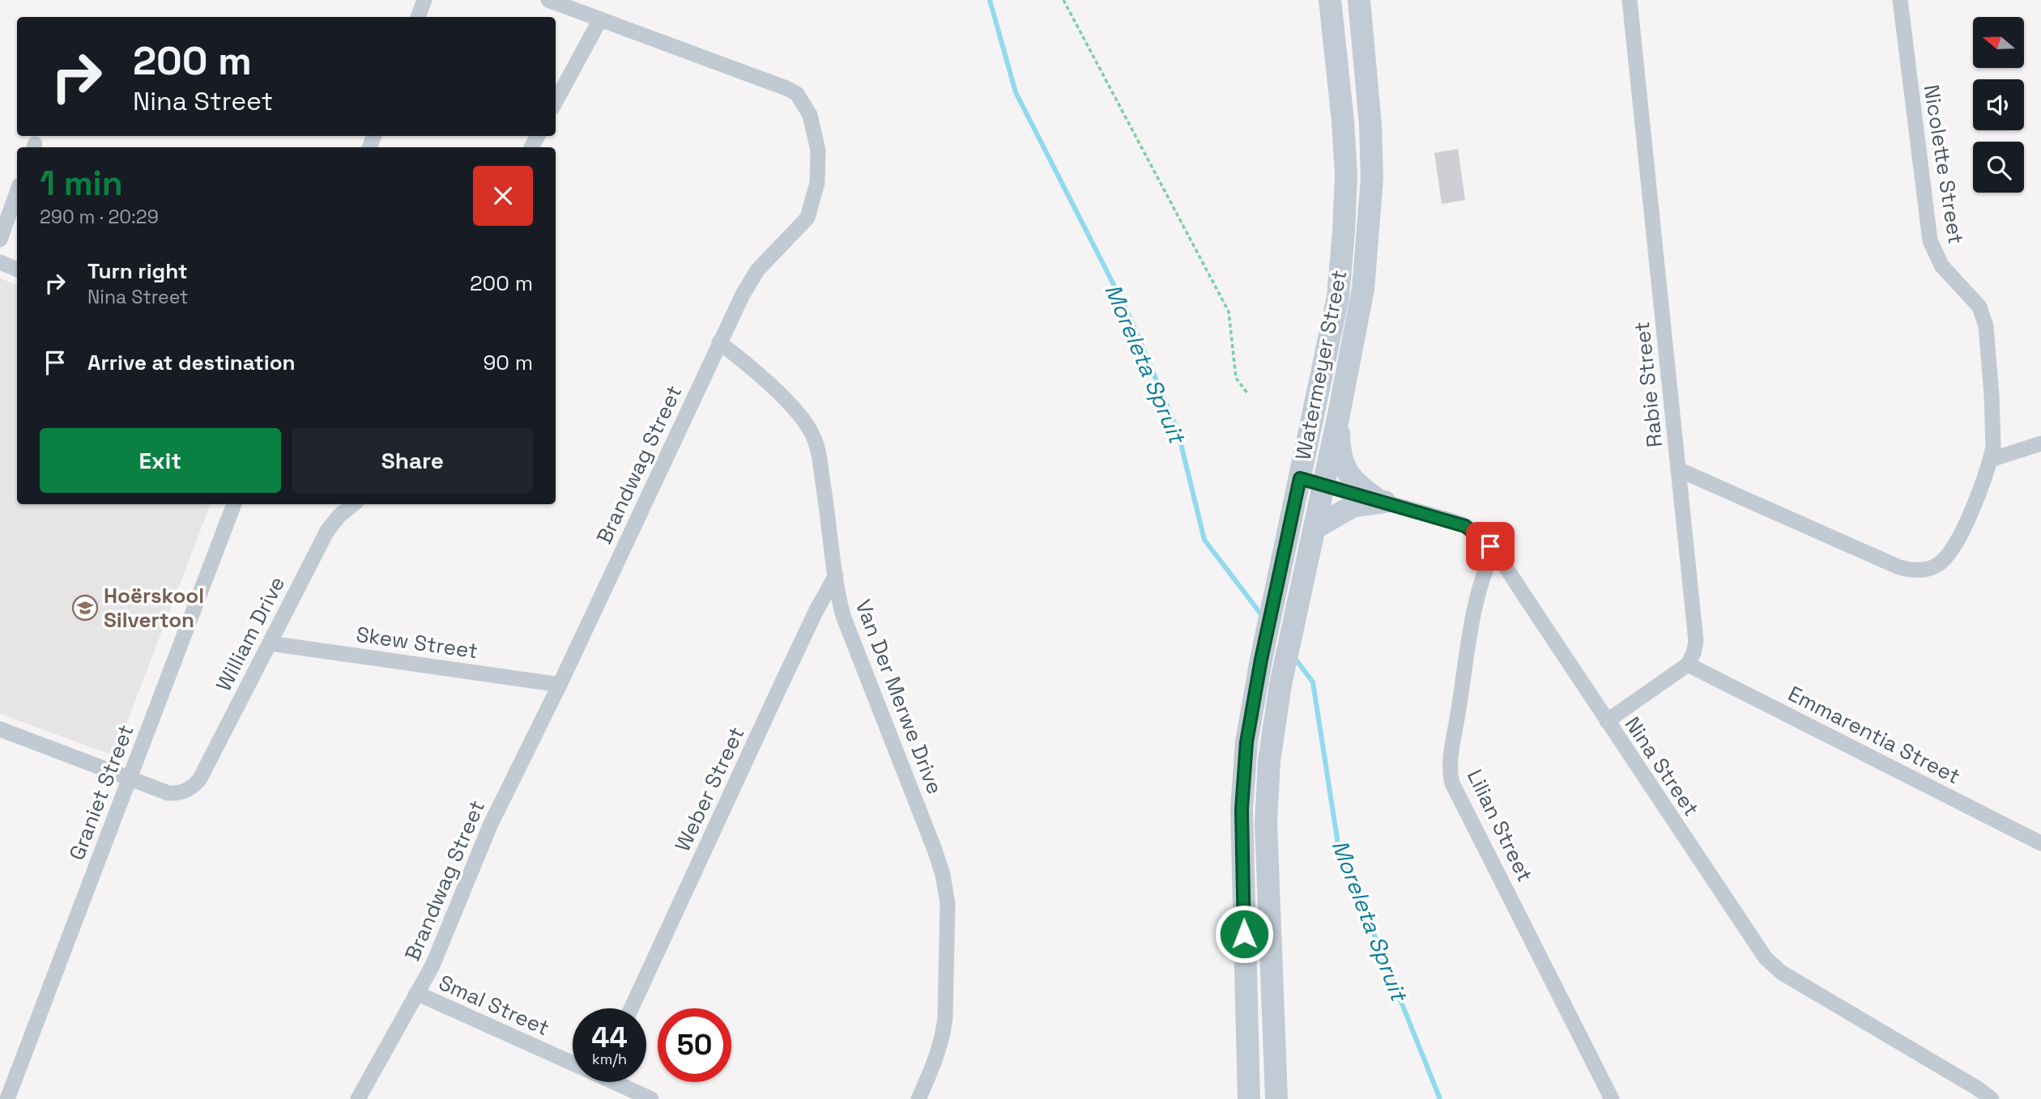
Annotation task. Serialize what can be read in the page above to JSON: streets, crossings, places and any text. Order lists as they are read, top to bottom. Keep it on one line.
{"streets":{"main road":["Watermeyer Street"],"street":["Nicolette Street","Rabie Street","Brandwag Street","William Drive","Skew Street","Van Der Merwe Drive","Emmarentia Street","Nina Street","Weber Street","Graniet Street","Lilian Street","Smal Street"]},"crossings":[["Nicolette Street","Rabie Street"],["Watermeyer Street","Nina Street"],["Rabie Street","Emmarentia Street"],["Brandwag Street","Skew Street"],["Brandwag Street","Van Der Merwe Drive"],["Brandwag Street","Smal Street"],["William Drive","Skew Street"],["William Drive","Graniet Street"],["Van Der Merwe Drive","Weber Street"],["Nina Street","Lilian Street"]],"water":["Moreleta Spruit"],"places":{"school or university":["Hoërskool Silverton"]},"north":"left","page":{"turn":["200 m","Nina Street"],"heading":["1 min","290 m · 20:29"],"list":[{"name":"Turn right","note":"Nina Street","value":"200 m"},{"name":"Arrive at destination","value":"90 m"}],"buttons":["Exit","Share"],"speed":"44 km/h","limit":"50"}}
